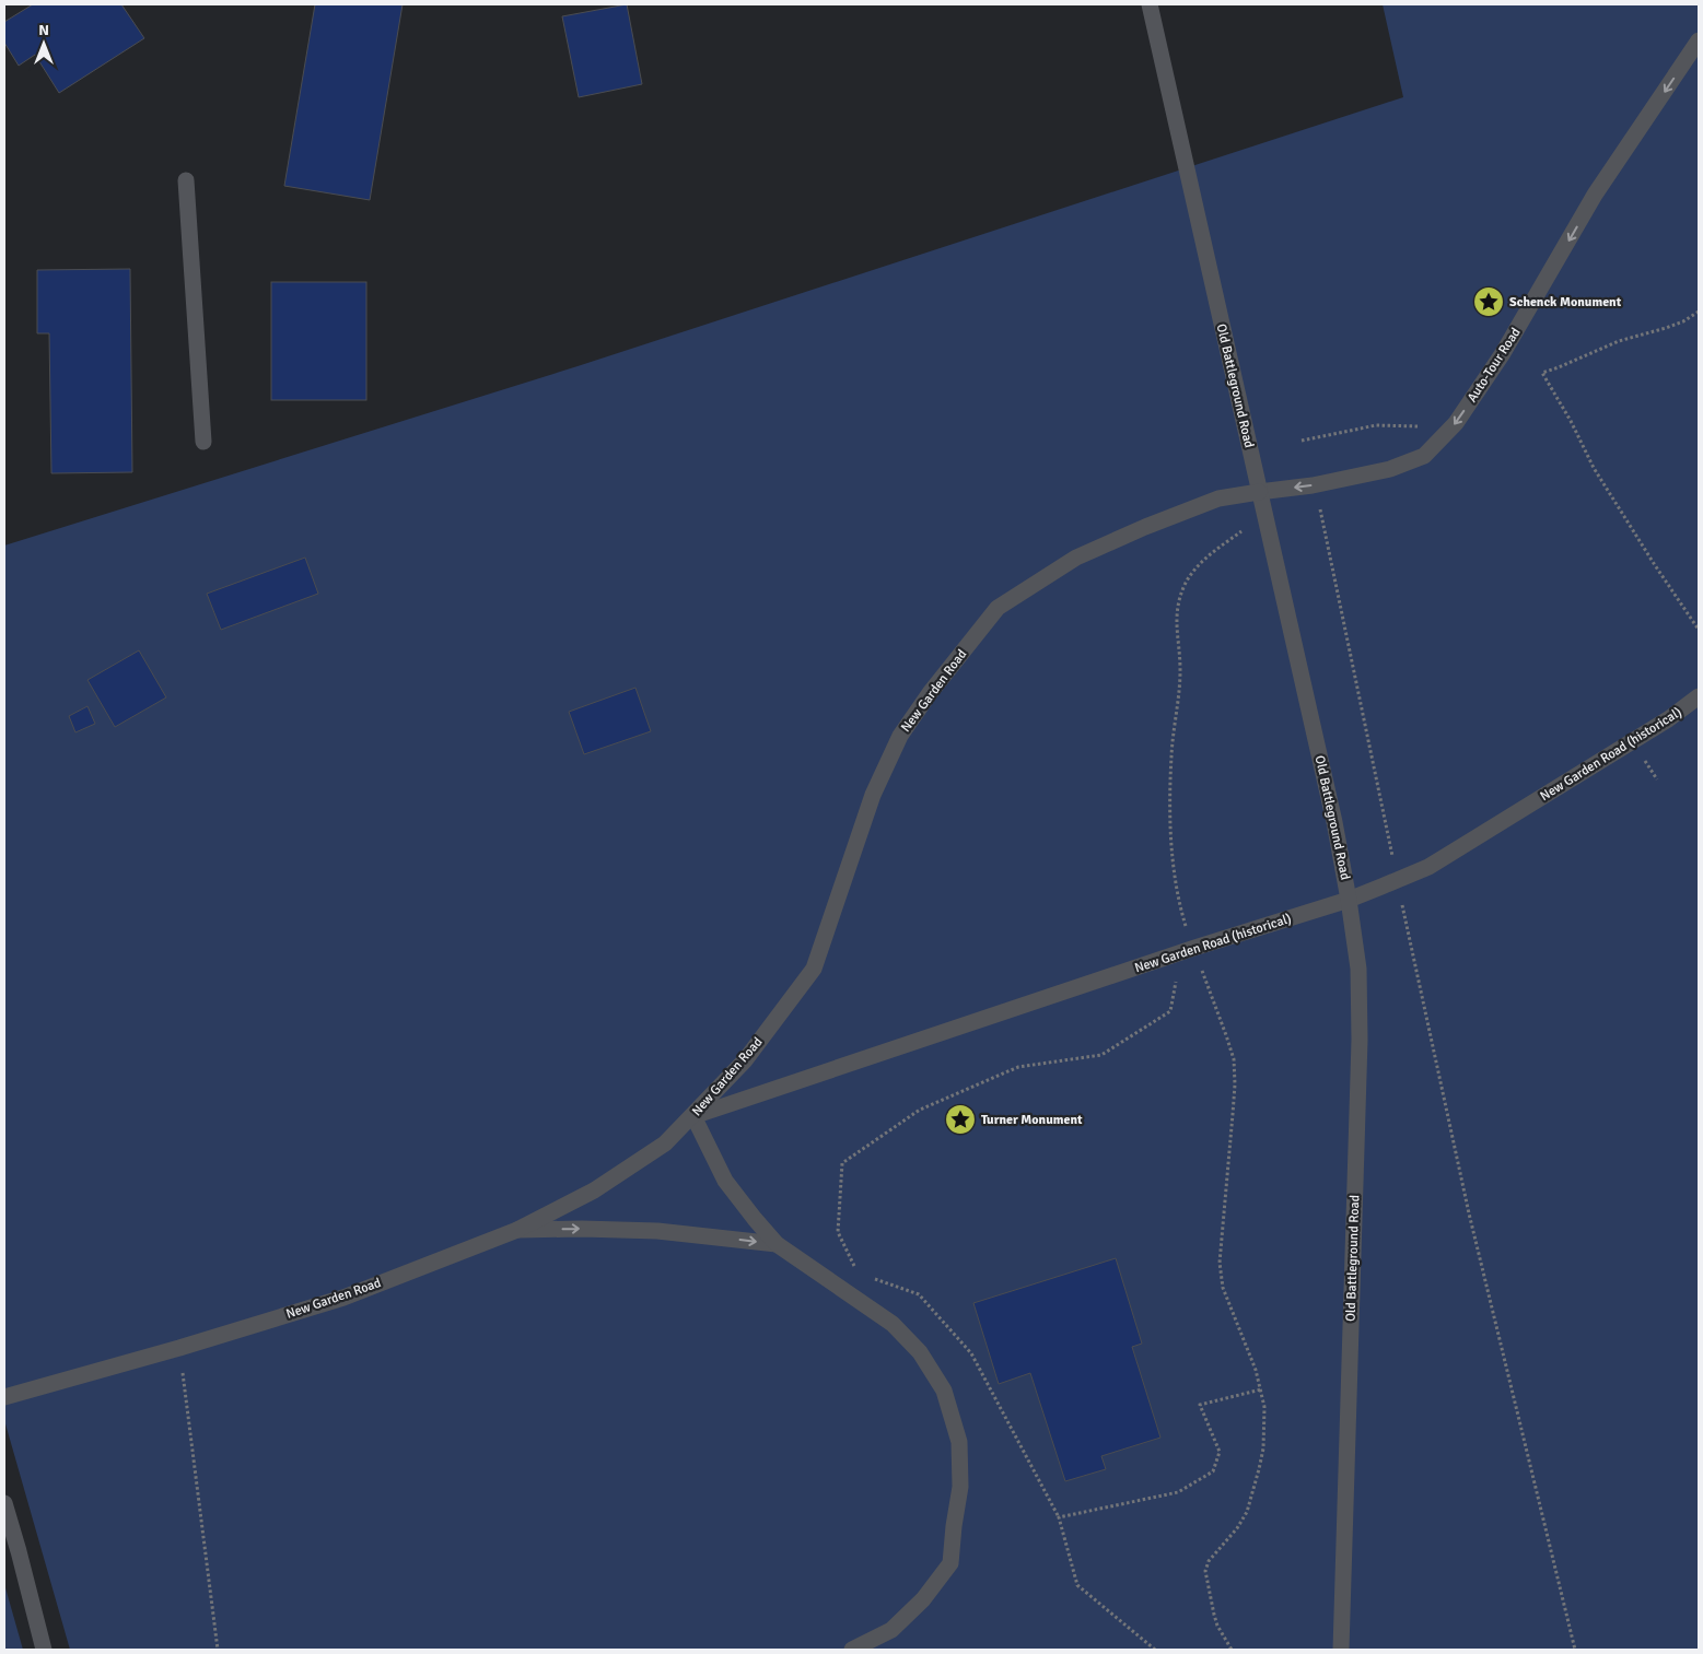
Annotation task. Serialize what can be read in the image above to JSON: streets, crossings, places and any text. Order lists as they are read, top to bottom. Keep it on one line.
{"streets":{"street":["Auto-Tour Road","Old Battleground Road","New Garden Road","New Garden Road (historical)"]},"crossings":[["Auto-Tour Road","Old Battleground Road"],["Auto-Tour Road","New Garden Road"],["Old Battleground Road","New Garden Road"],["Old Battleground Road","New Garden Road (historical)"],["New Garden Road","New Garden Road (historical)"]],"one_way":["Auto-Tour Road"],"places":{"place":["Schenck Monument","Turner Monument"]},"north":"top"}
